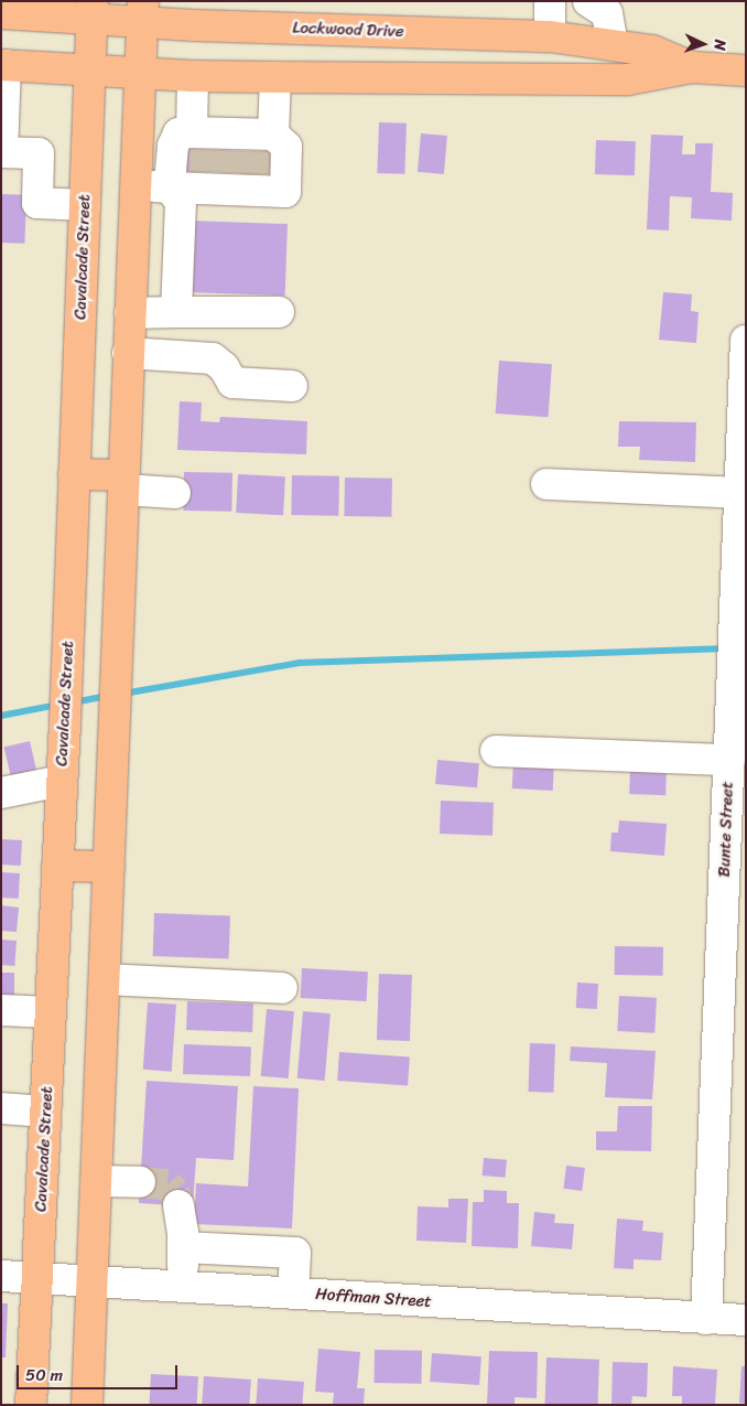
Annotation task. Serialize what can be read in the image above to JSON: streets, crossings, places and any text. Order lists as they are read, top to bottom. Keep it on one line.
{"streets":{"main road":["Lockwood Drive","Cavalcade Street"],"street":["Bunte Street","Hoffman Street"]},"crossings":[["Lockwood Drive","Cavalcade Street"],["Cavalcade Street","Hoffman Street"],["Bunte Street","Hoffman Street"]],"scale_bar":"50 m","north":"right"}
